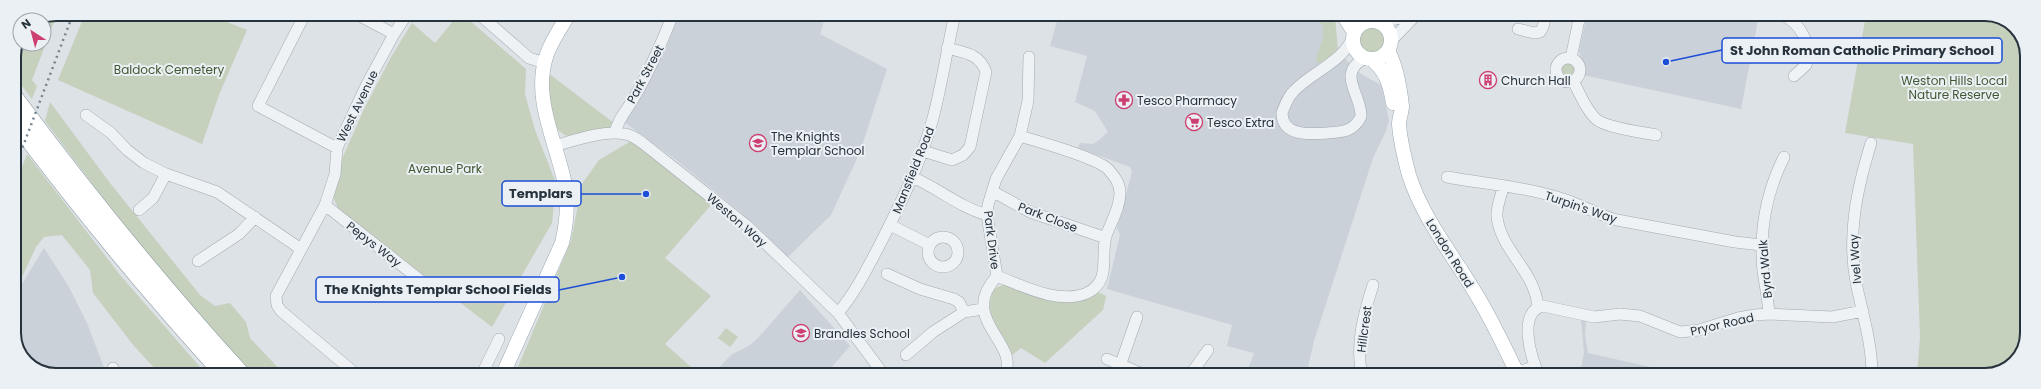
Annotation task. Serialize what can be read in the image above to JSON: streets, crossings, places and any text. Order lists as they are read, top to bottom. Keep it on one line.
{"streets":{"main road":["London Road"],"street":["Park Street","West Avenue","Mansfield Road","Turpin's Way","Park Close","Weston Way","Park Drive","Pepys Way","Ivel Way","Byrd Walk","Pryor Road","Hillcrest"]},"crossings":[["Park Street","Weston Way"],["West Avenue","Pepys Way"],["Mansfield Road","Weston Way"],["Turpin's Way","Byrd Walk"],["Park Close","Park Drive"],["Ivel Way","Pryor Road"],["Byrd Walk","Pryor Road"]],"parks":["Baldock Cemetery","Weston Hills Local Nature Reserve","Avenue Park"],"places":{"other":["St John Roman Catholic Primary School","Templars","The Knights Templar School Fields"],"building":["Church Hall"],"pharmacy":["Tesco Pharmacy"],"supermarket":["Tesco Extra"],"school or university":["The Knights Templar School","Brandles School"]},"north":"top left"}
